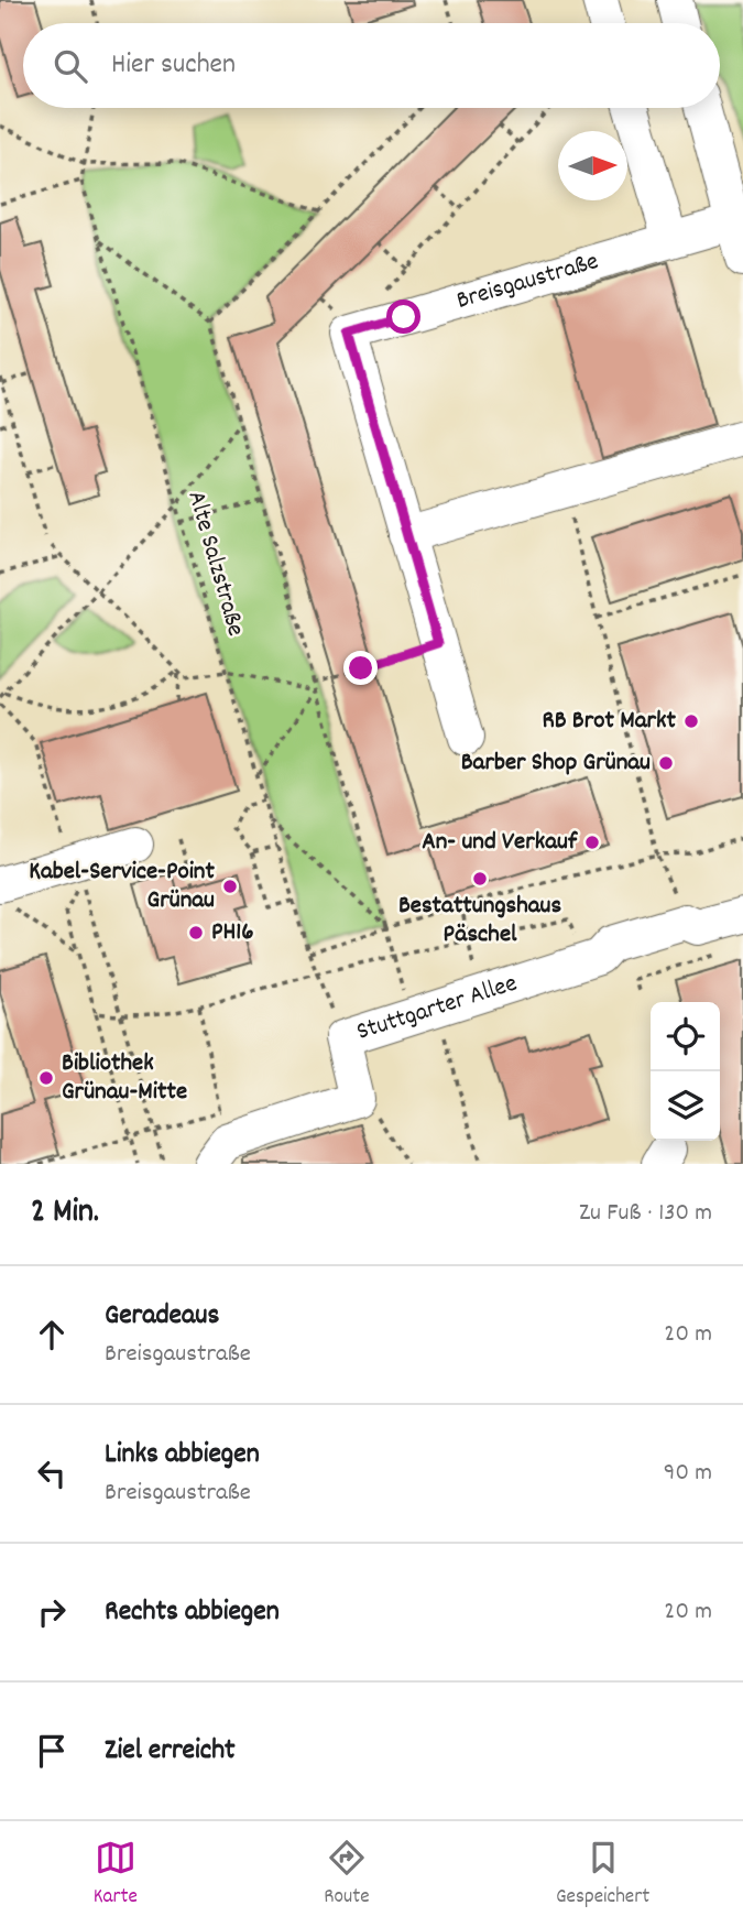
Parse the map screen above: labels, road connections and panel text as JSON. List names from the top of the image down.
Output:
{
  "streets": {
    "street": ["Breisgaustraße", "Stuttgarter Allee"],
    "path": ["Alte Salzstraße"]
  },
  "crossings": [
    ["Alte Salzstraße", "Stuttgarter Allee"]
  ],
  "places": [
    "RB Brot Markt",
    "Barber Shop Grünau",
    "An- und Verkauf",
    "Bestattungshaus Päschel",
    "Kabel-Service-Point Grünau",
    "PH16",
    "Bibliothek Grünau-Mitte"
  ],
  "north": "right",
  "page": {
    "search": "Hier suchen",
    "heading": ["2 Min.", "Zu Fuß · 130 m"],
    "list": [
      ["Geradeaus", "Breisgaustraße", "20 m"],
      ["Links abbiegen", "Breisgaustraße", "90 m"],
      ["Rechts abbiegen", "20 m"],
      "Ziel erreicht"
    ],
    "nav": ["Karte", "Route", "Gespeichert"]
  }
}
